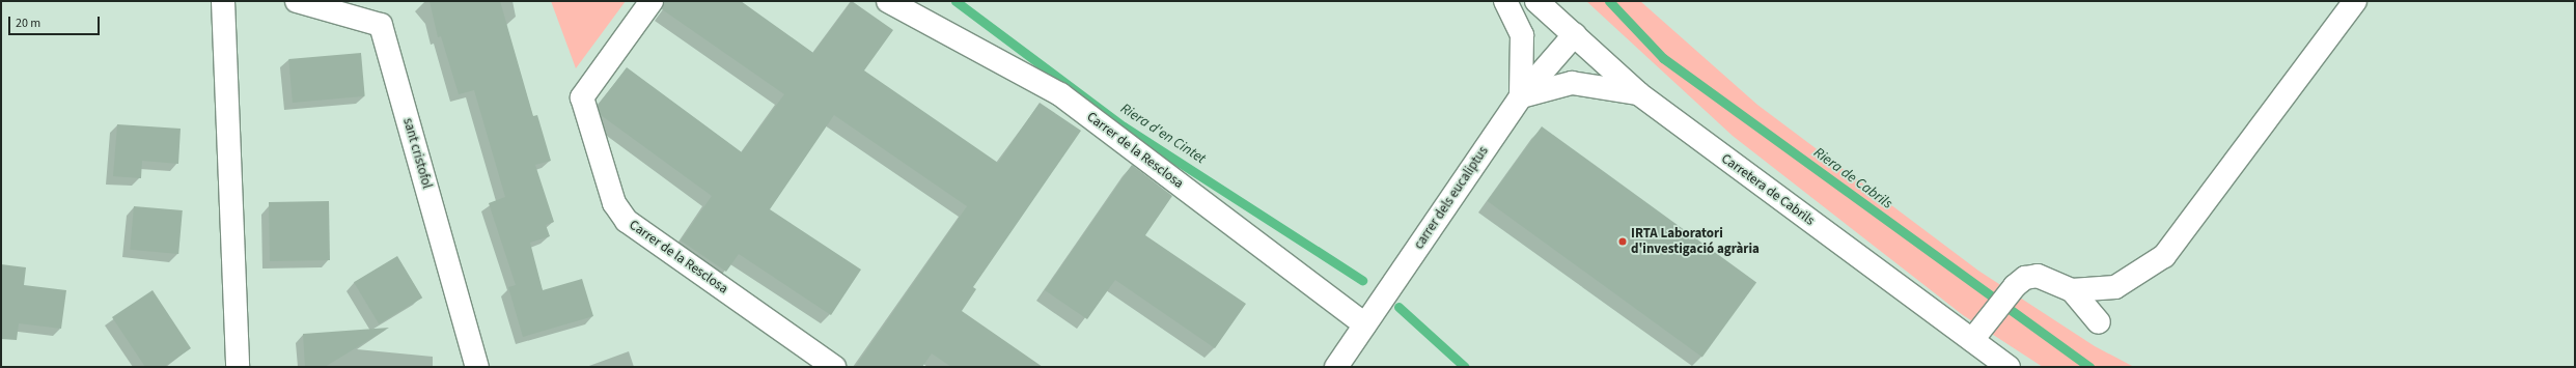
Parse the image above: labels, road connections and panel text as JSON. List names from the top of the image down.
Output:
{
  "streets": {
    "street": [
      "Carrer de la Resclosa",
      "sant cristofol",
      "Carretera de Cabrils",
      "carrer dels eucaliptus"
    ]
  },
  "crossings": [
    ["Carrer de la Resclosa", "carrer dels eucaliptus"],
    ["Carretera de Cabrils", "carrer dels eucaliptus"]
  ],
  "water": ["Riera d'en Cintet", "Riera de Cabrils"],
  "places": ["IRTA Laboratori d'investigació agrària"],
  "scale_bar": "20 m"
}
